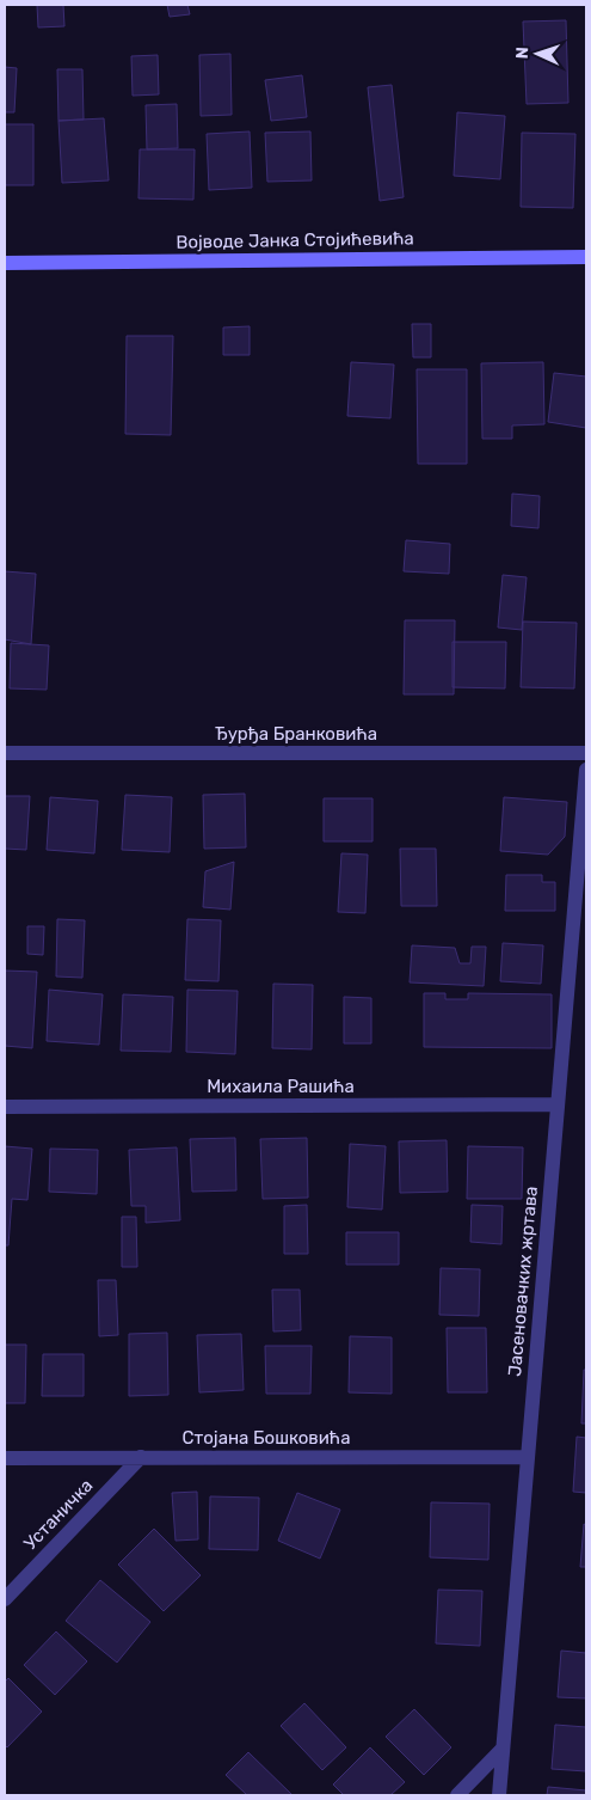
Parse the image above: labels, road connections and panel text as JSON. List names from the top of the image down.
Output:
{
  "streets": {
    "street": [
      "Војводе Јанка Стојићевића",
      "Ђурђа Бранковића",
      "Михаила Рашића",
      "Јасеновачких жртава",
      "Стојана Бошковића",
      "Устаничка"
    ]
  },
  "crossings": [
    ["Михаила Рашића", "Јасеновачких жртава"],
    ["Јасеновачких жртава", "Стојана Бошковића"],
    ["Стојана Бошковића", "Устаничка"]
  ],
  "north": "left"
}
